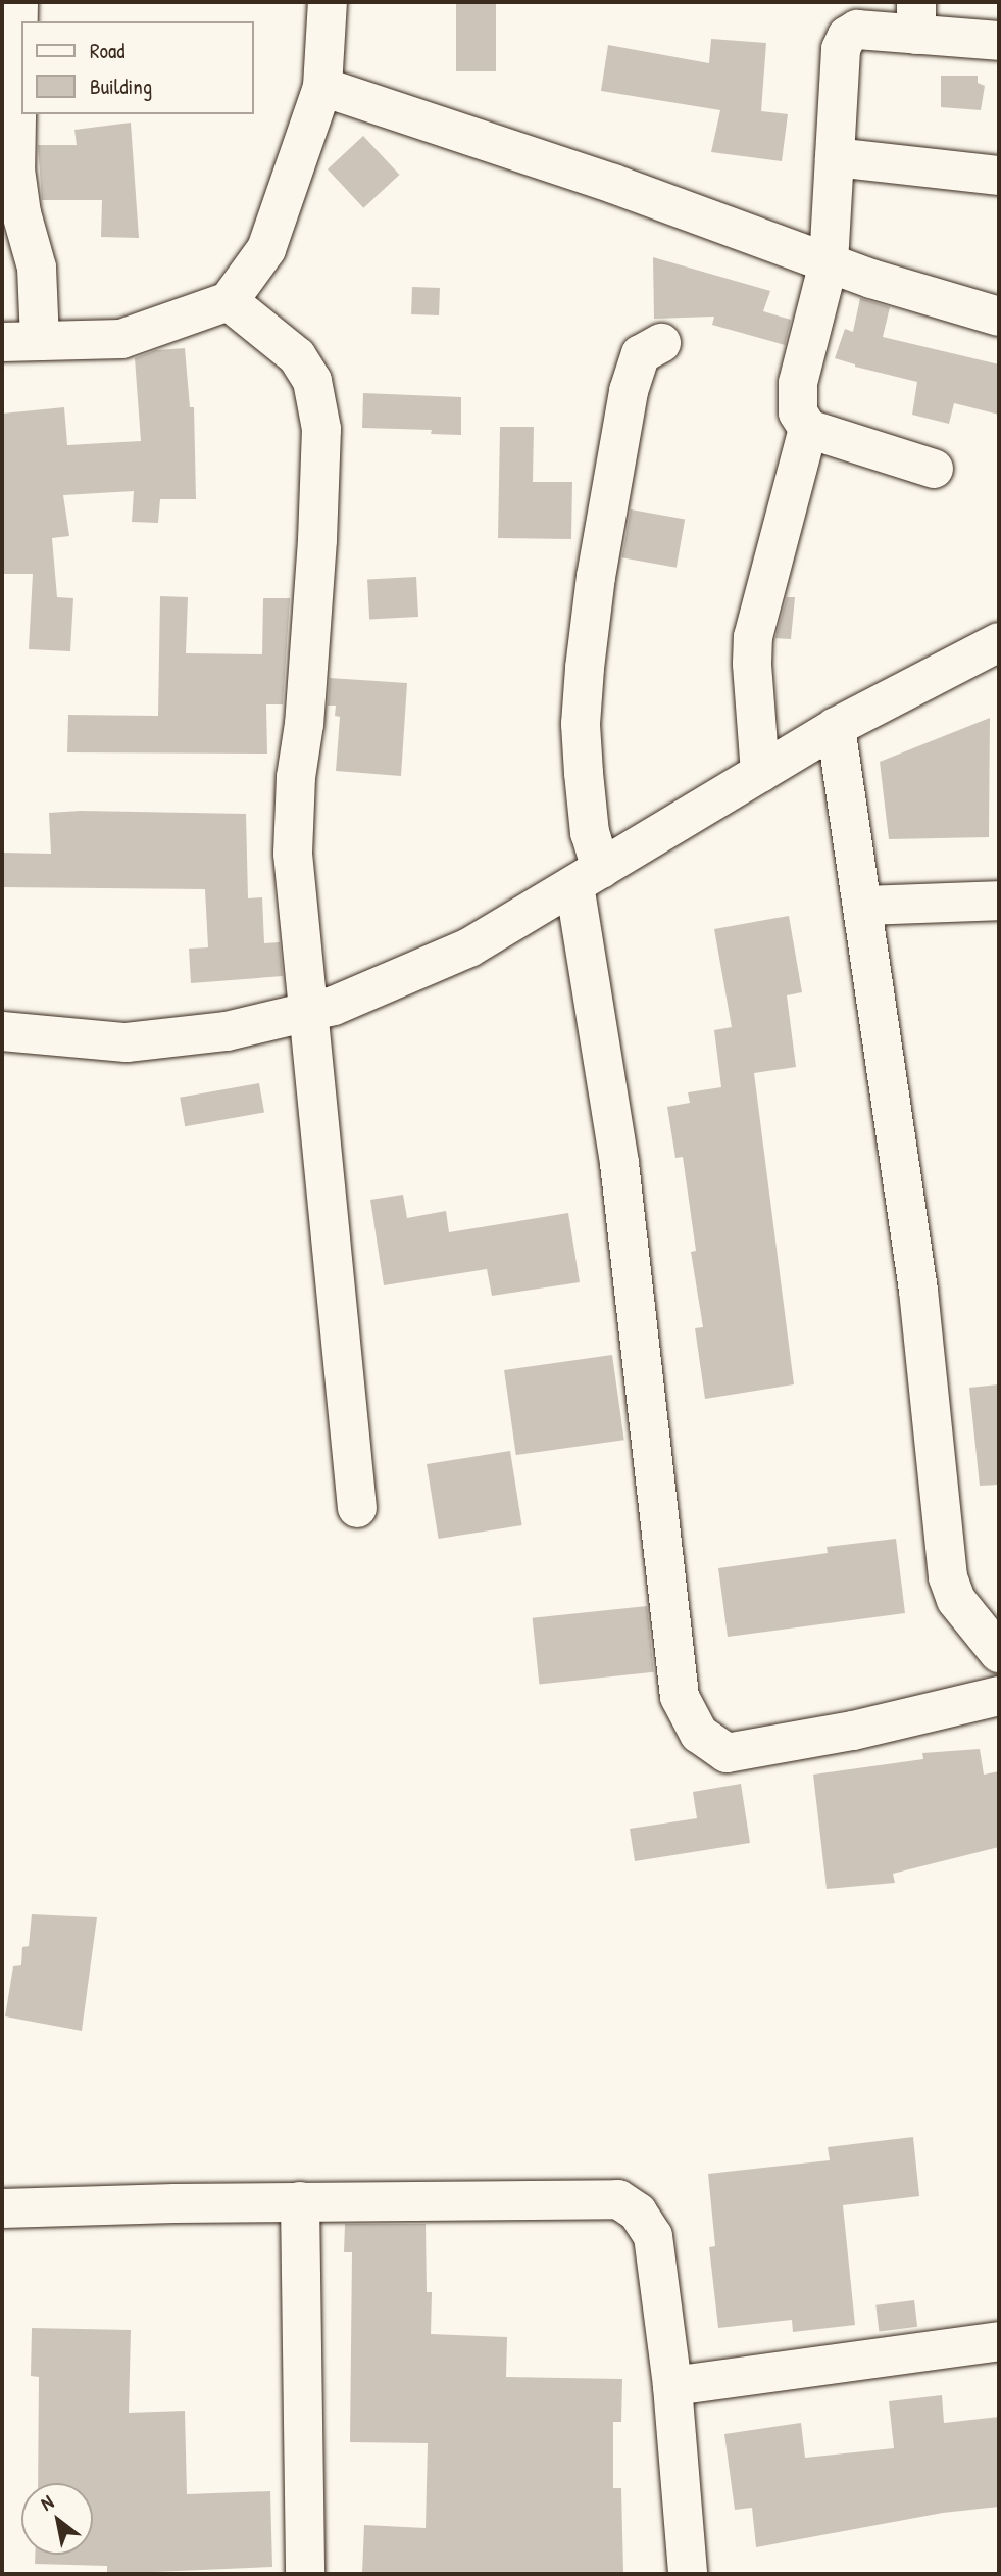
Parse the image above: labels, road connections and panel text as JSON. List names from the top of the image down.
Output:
{
  "legend": ["Road", "Building"],
  "north": "top left"
}
